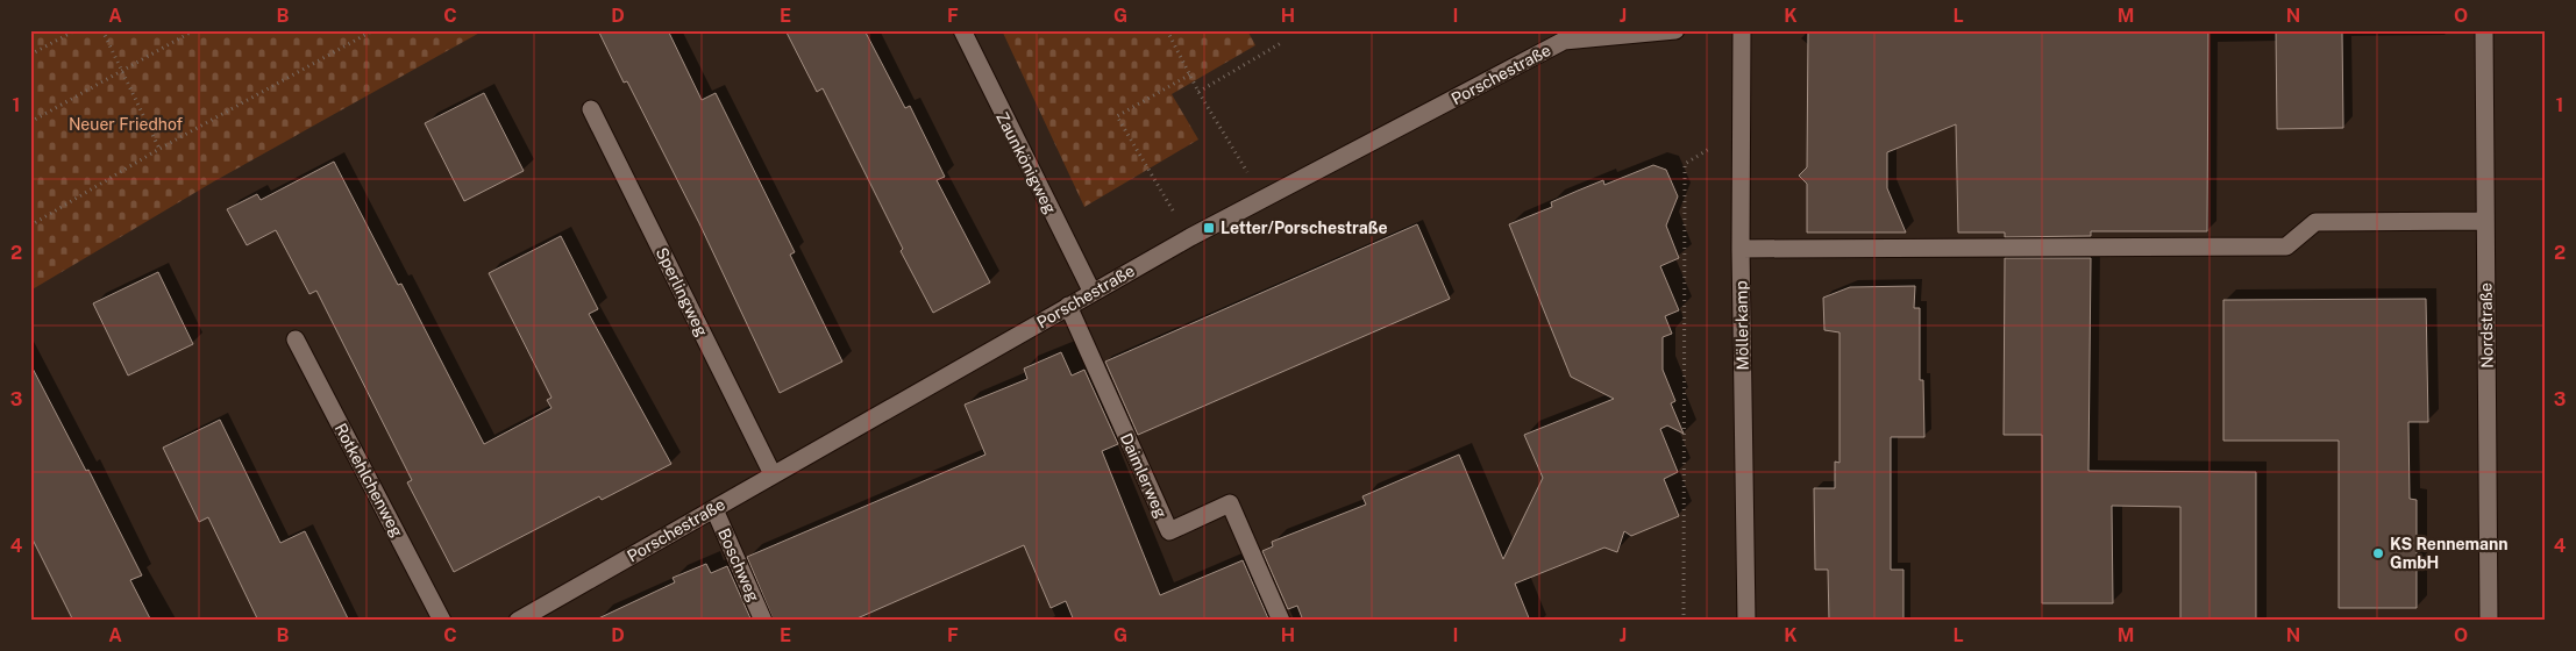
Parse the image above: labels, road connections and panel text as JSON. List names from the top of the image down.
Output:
{
  "streets": {
    "street": [
      "Porschestraße",
      "Zaunkönigweg",
      "Sperlingweg",
      "Möllerkamp",
      "Nordstraße",
      "Daimlerweg",
      "Rotkehlchenweg",
      "Boschweg"
    ]
  },
  "crossings": [
    ["Porschestraße", "Zaunkönigweg"],
    ["Porschestraße", "Sperlingweg"],
    ["Porschestraße", "Daimlerweg"],
    ["Porschestraße", "Boschweg"]
  ],
  "parks": ["Neuer Friedhof"],
  "places": {
    "transit": ["Letter/Porschestraße"],
    "other": ["KS Rennemann GmbH"]
  },
  "grid": {
    "columns": [
      "A",
      "B",
      "C",
      "D",
      "E",
      "F",
      "G",
      "H",
      "I",
      "J",
      "K",
      "L",
      "M",
      "N",
      "O"
    ],
    "rows": [
      "1",
      "2",
      "3",
      "4"
    ]
  }
}
